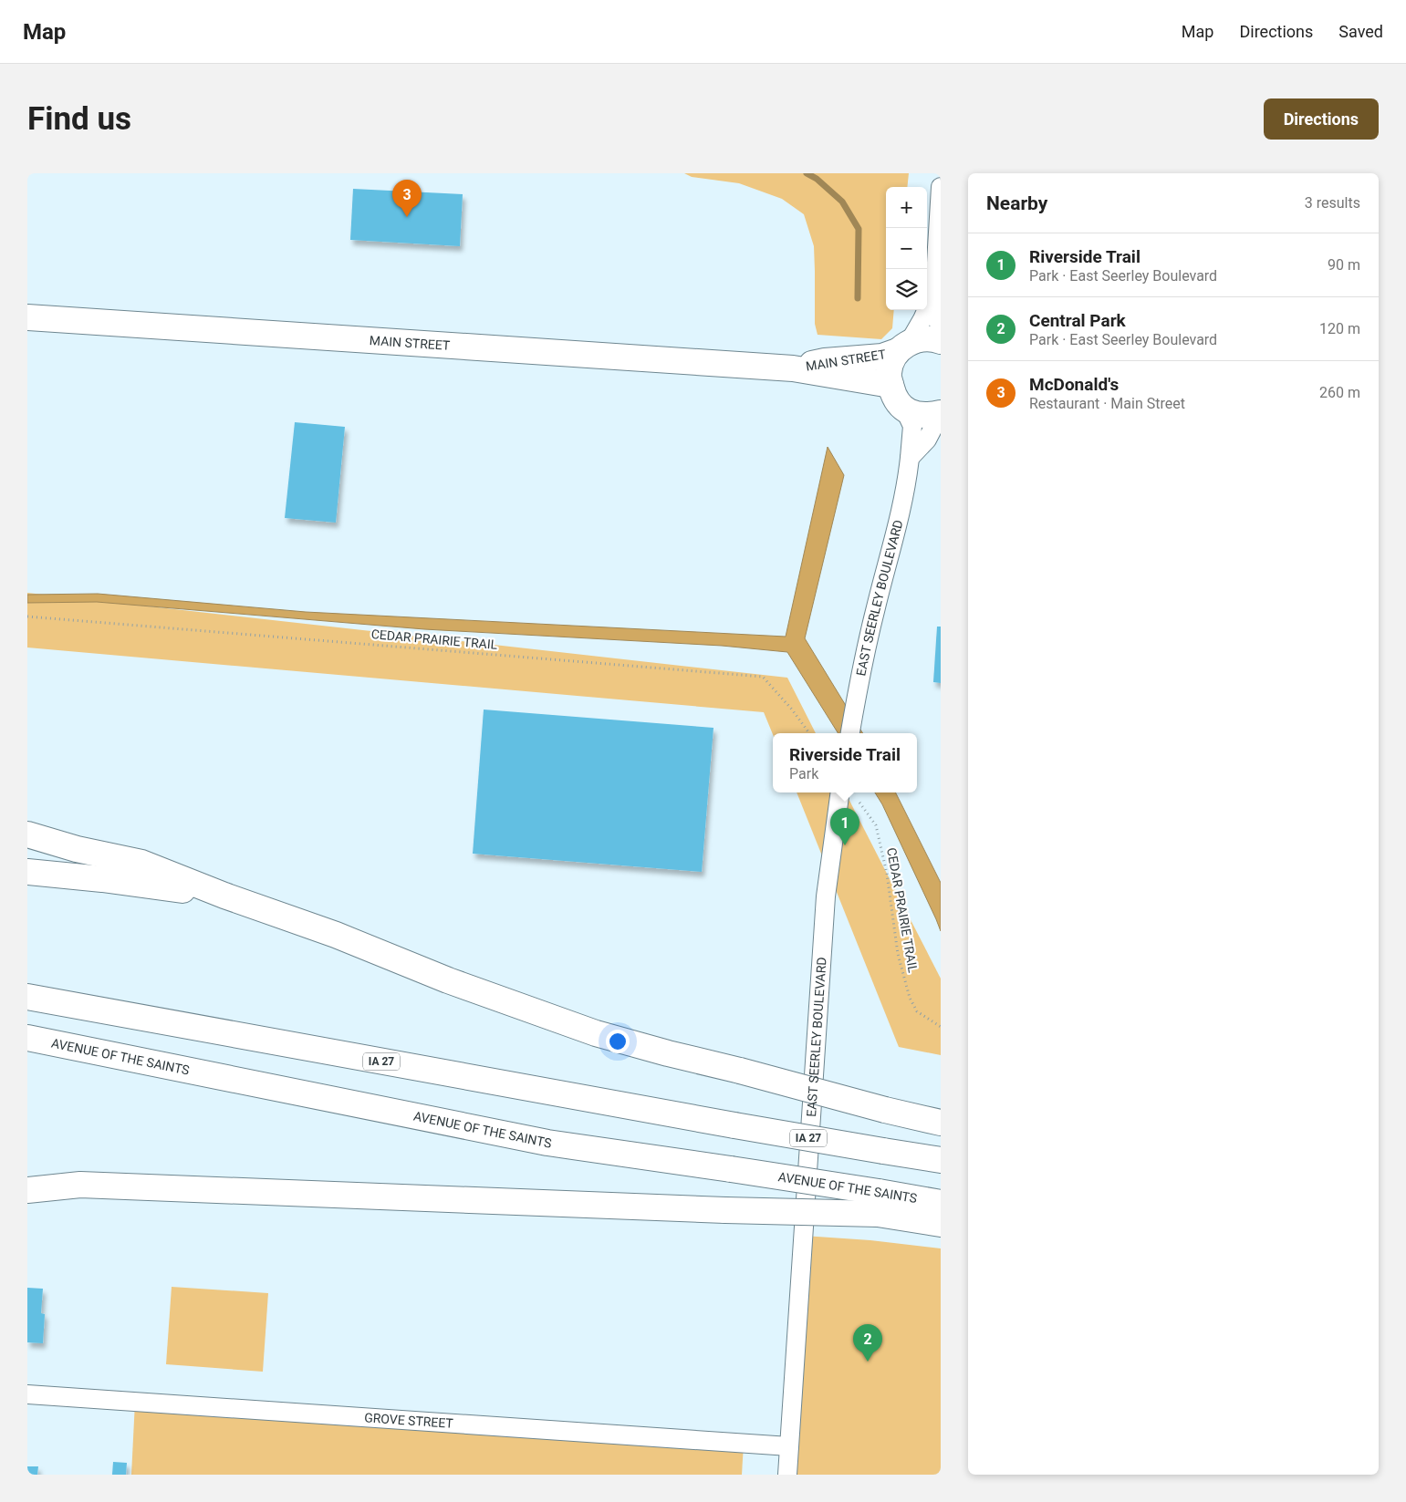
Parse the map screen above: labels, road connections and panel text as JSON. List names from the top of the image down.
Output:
{
  "streets": {
    "main road": ["MAIN STREET", "AVENUE OF THE SAINTS", "IA 27"],
    "street": ["EAST SEERLEY BOULEVARD", "GROVE STREET"],
    "path": ["CEDAR PRAIRIE TRAIL"]
  },
  "crossings": [
    ["EAST SEERLEY BOULEVARD", "GROVE STREET"]
  ],
  "page": {
    "header": "Map",
    "nav": ["Map", "Directions", "Saved"],
    "buttons": "Directions",
    "title": "Find us",
    "heading": ["Nearby", "3 results"],
    "pins": ["3", "1", "2"],
    "map_buttons": ["+", "−"],
    "list": [
      {
        "mark": "1",
        "name": "Riverside Trail",
        "note": "Park · East Seerley Boulevard",
        "value": "90 m"
      },
      {
        "mark": "2",
        "name": "Central Park",
        "note": "Park · East Seerley Boulevard",
        "value": "120 m"
      },
      {
        "mark": "3",
        "name": "McDonald's",
        "note": "Restaurant · Main Street",
        "value": "260 m"
      }
    ],
    "popup": ["Riverside Trail", "Park"]
  }
}
